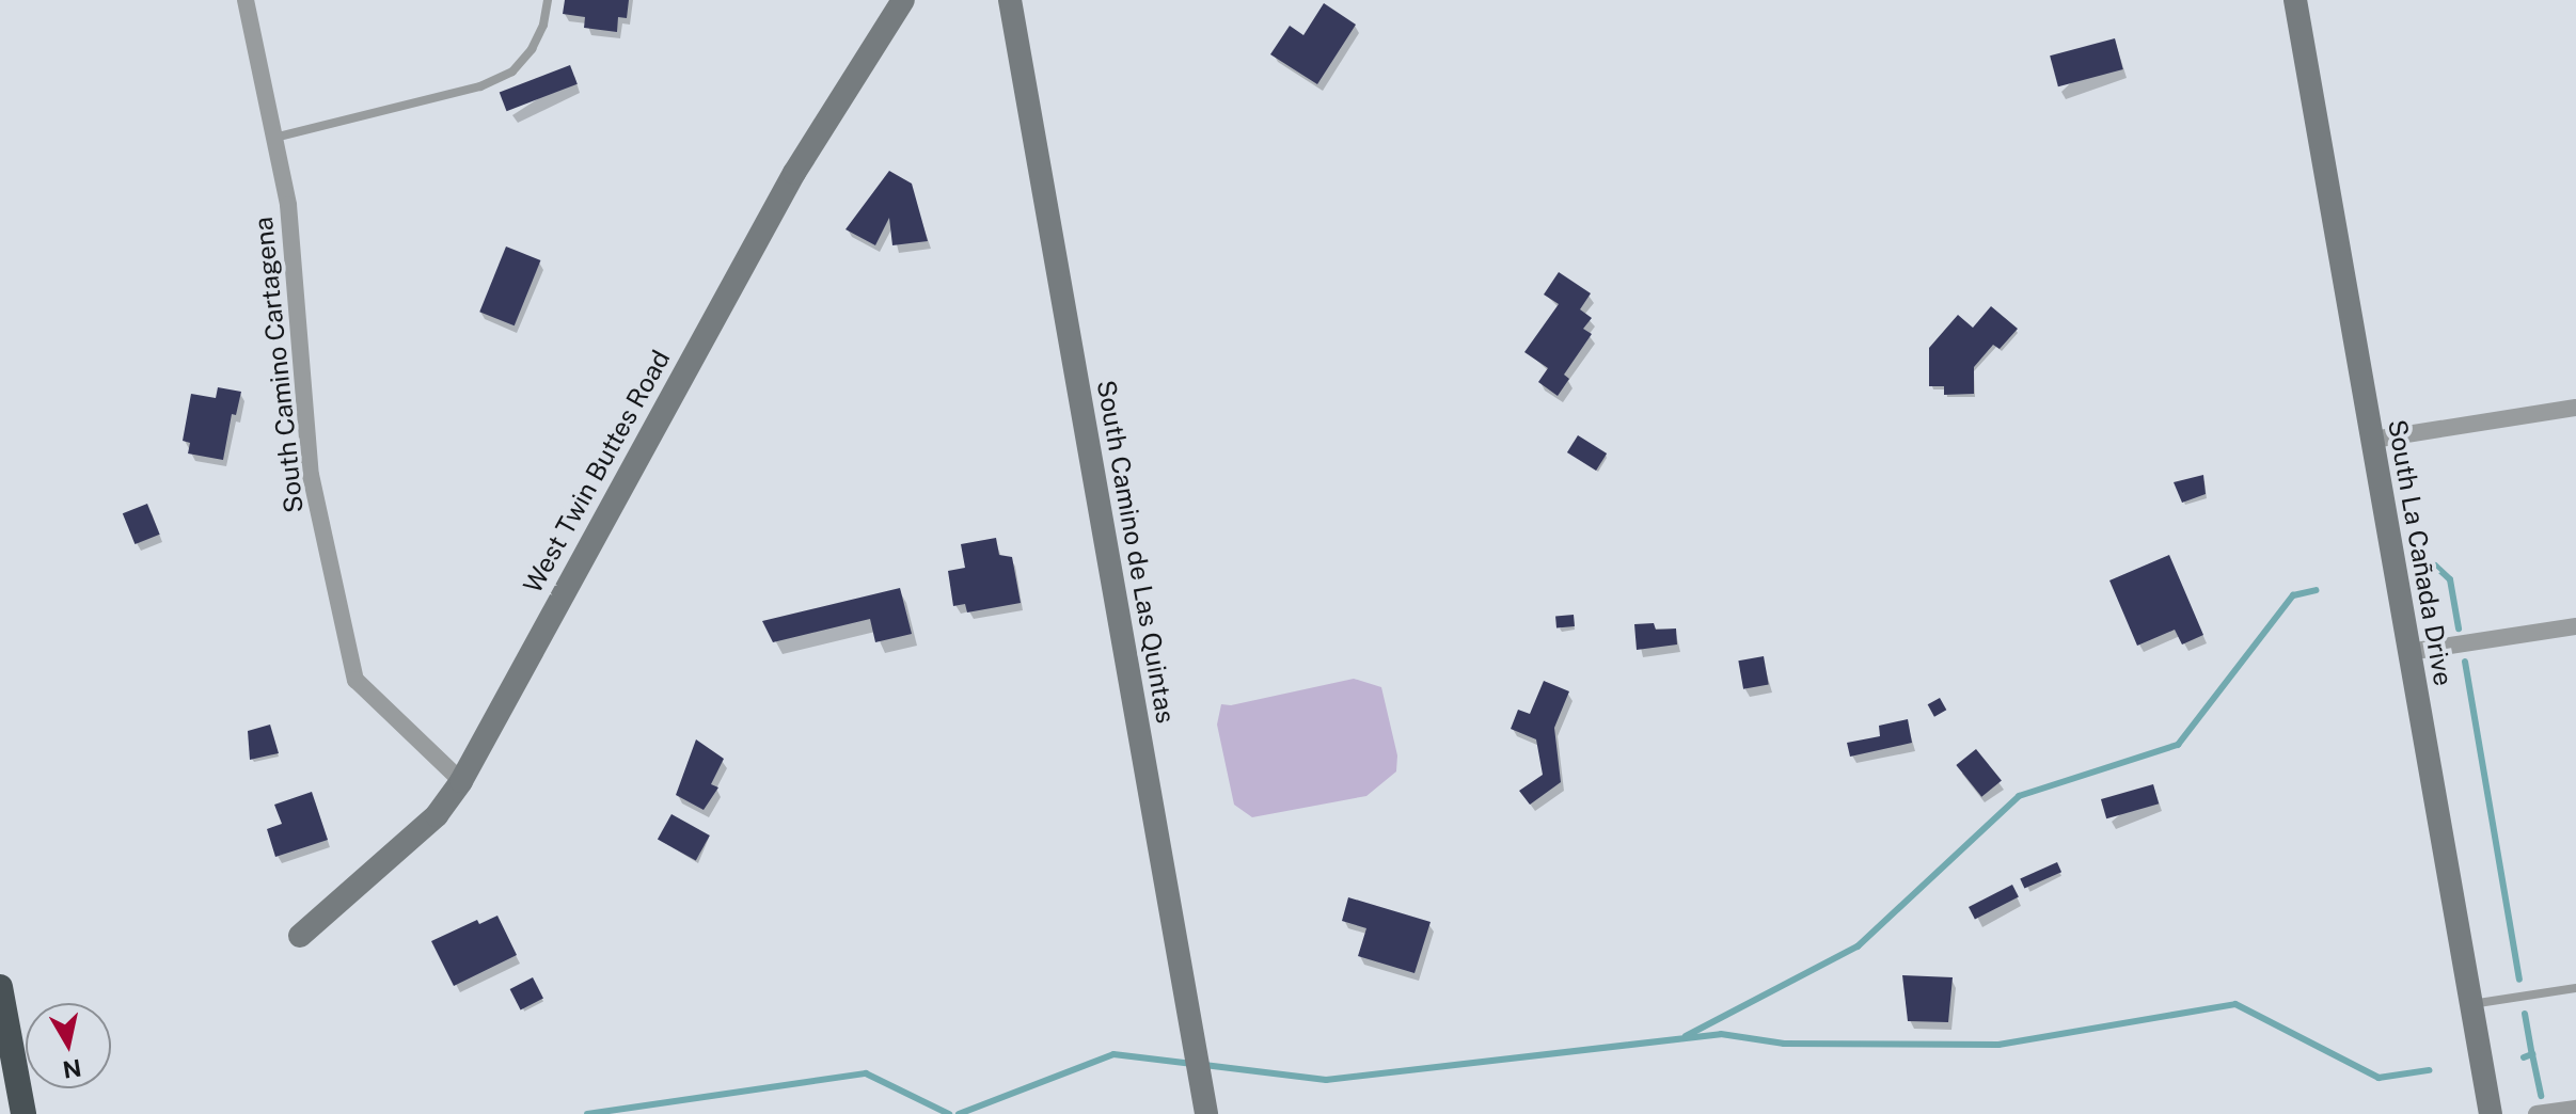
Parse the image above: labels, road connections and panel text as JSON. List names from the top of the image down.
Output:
{
  "streets": {
    "street": [
      "South Camino Cartagena",
      "West Twin Buttes Road",
      "South Camino de Las Quintas",
      "South La Cañada Drive"
    ]
  },
  "crossings": [
    ["South Camino Cartagena", "West Twin Buttes Road"]
  ],
  "north": "bottom"
}
